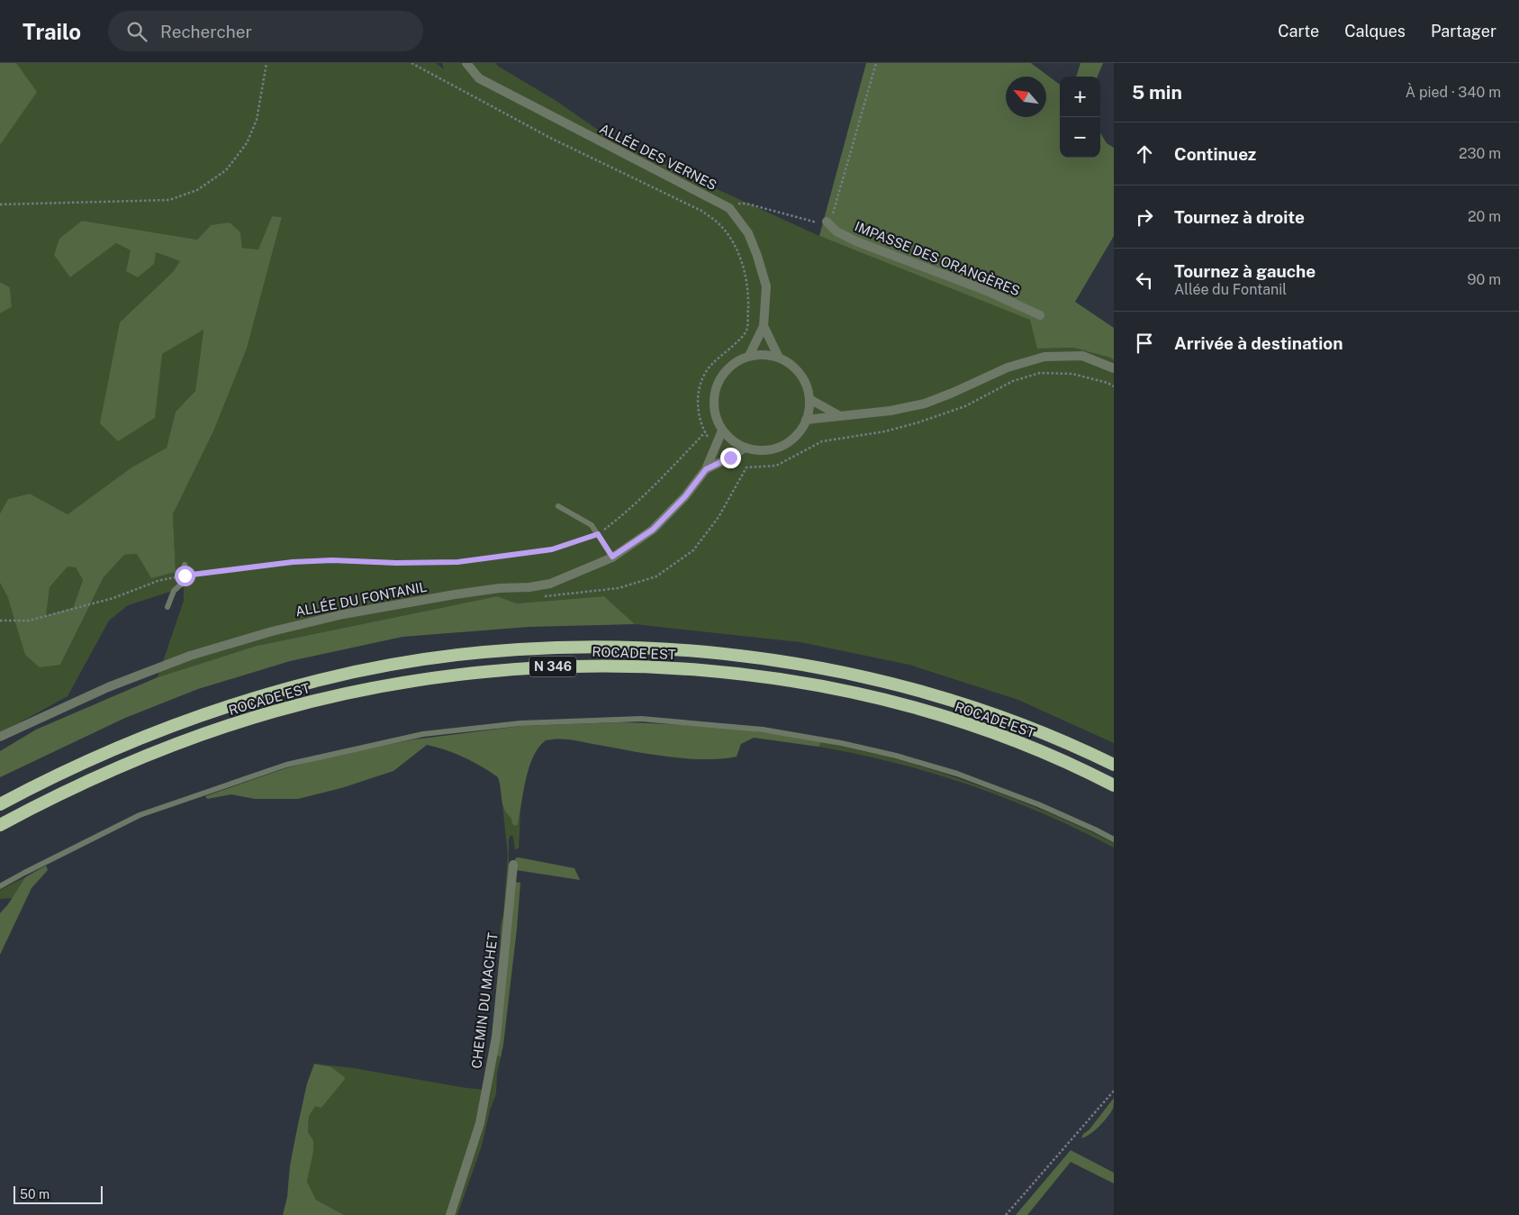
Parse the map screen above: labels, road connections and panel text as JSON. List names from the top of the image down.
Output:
{
  "streets": {
    "highway": ["ROCADE EST", "N 346"],
    "street": [
      "ALLÉE DES VERNES",
      "IMPASSE DES ORANGÈRES",
      "ALLÉE DU FONTANIL",
      "CHEMIN DU MACHET"
    ]
  },
  "crossings": [
    ["ALLÉE DES VERNES", "ALLÉE DU FONTANIL"]
  ],
  "scale_bar": "50 m",
  "north": "top left",
  "page": {
    "header": "Trailo",
    "search": "Rechercher",
    "nav": ["Carte", "Calques", "Partager"],
    "heading": ["5 min", "À pied · 340 m"],
    "map_buttons": ["+", "−"],
    "list": [
      ["Continuez", "230 m"],
      ["Tournez à droite", "20 m"],
      ["Tournez à gauche", "Allée du Fontanil", "90 m"],
      "Arrivée à destination"
    ],
    "scale": "50 m"
  }
}
